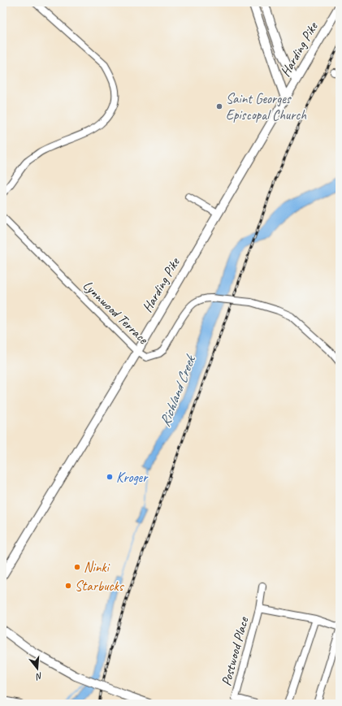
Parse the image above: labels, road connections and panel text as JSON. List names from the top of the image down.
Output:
{
  "streets": {
    "main road": ["Harding Pike"],
    "street": ["Lynnwood Terrace", "Postwood Place"]
  },
  "crossings": [
    ["Harding Pike", "Lynnwood Terrace"]
  ],
  "water": ["Richland Creek"],
  "places": [
    "Saint Georges Episcopal Church",
    "Kroger",
    "Ninki",
    "Starbucks"
  ],
  "north": "bottom"
}
